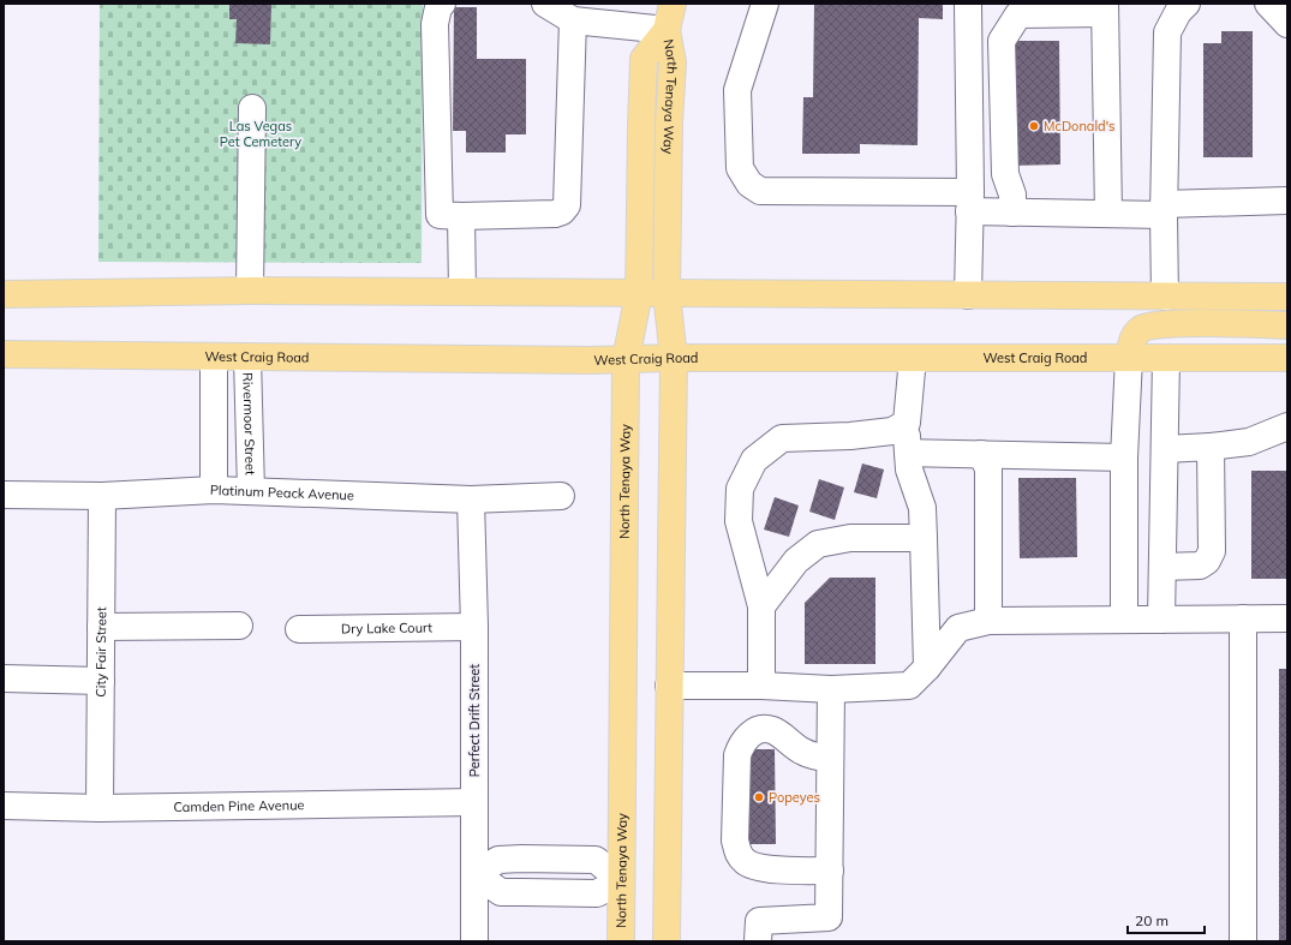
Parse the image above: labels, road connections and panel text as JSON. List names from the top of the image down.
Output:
{
  "streets": {
    "main road": ["North Tenaya Way", "West Craig Road"],
    "street": [
      "Rivermoor Street",
      "Platinum Peack Avenue",
      "Dry Lake Court",
      "City Fair Street",
      "Perfect Drift Street",
      "Camden Pine Avenue"
    ]
  },
  "crossings": [
    ["North Tenaya Way", "West Craig Road"],
    ["West Craig Road", "Rivermoor Street"],
    ["Rivermoor Street", "Platinum Peack Avenue"],
    ["Platinum Peack Avenue", "City Fair Street"],
    ["Platinum Peack Avenue", "Perfect Drift Street"],
    ["Dry Lake Court", "Perfect Drift Street"],
    ["City Fair Street", "Camden Pine Avenue"],
    ["Perfect Drift Street", "Camden Pine Avenue"]
  ],
  "parks": ["Las Vegas Pet Cemetery"],
  "places": ["McDonald's", "Popeyes"],
  "scale_bar": "20 m"
}
